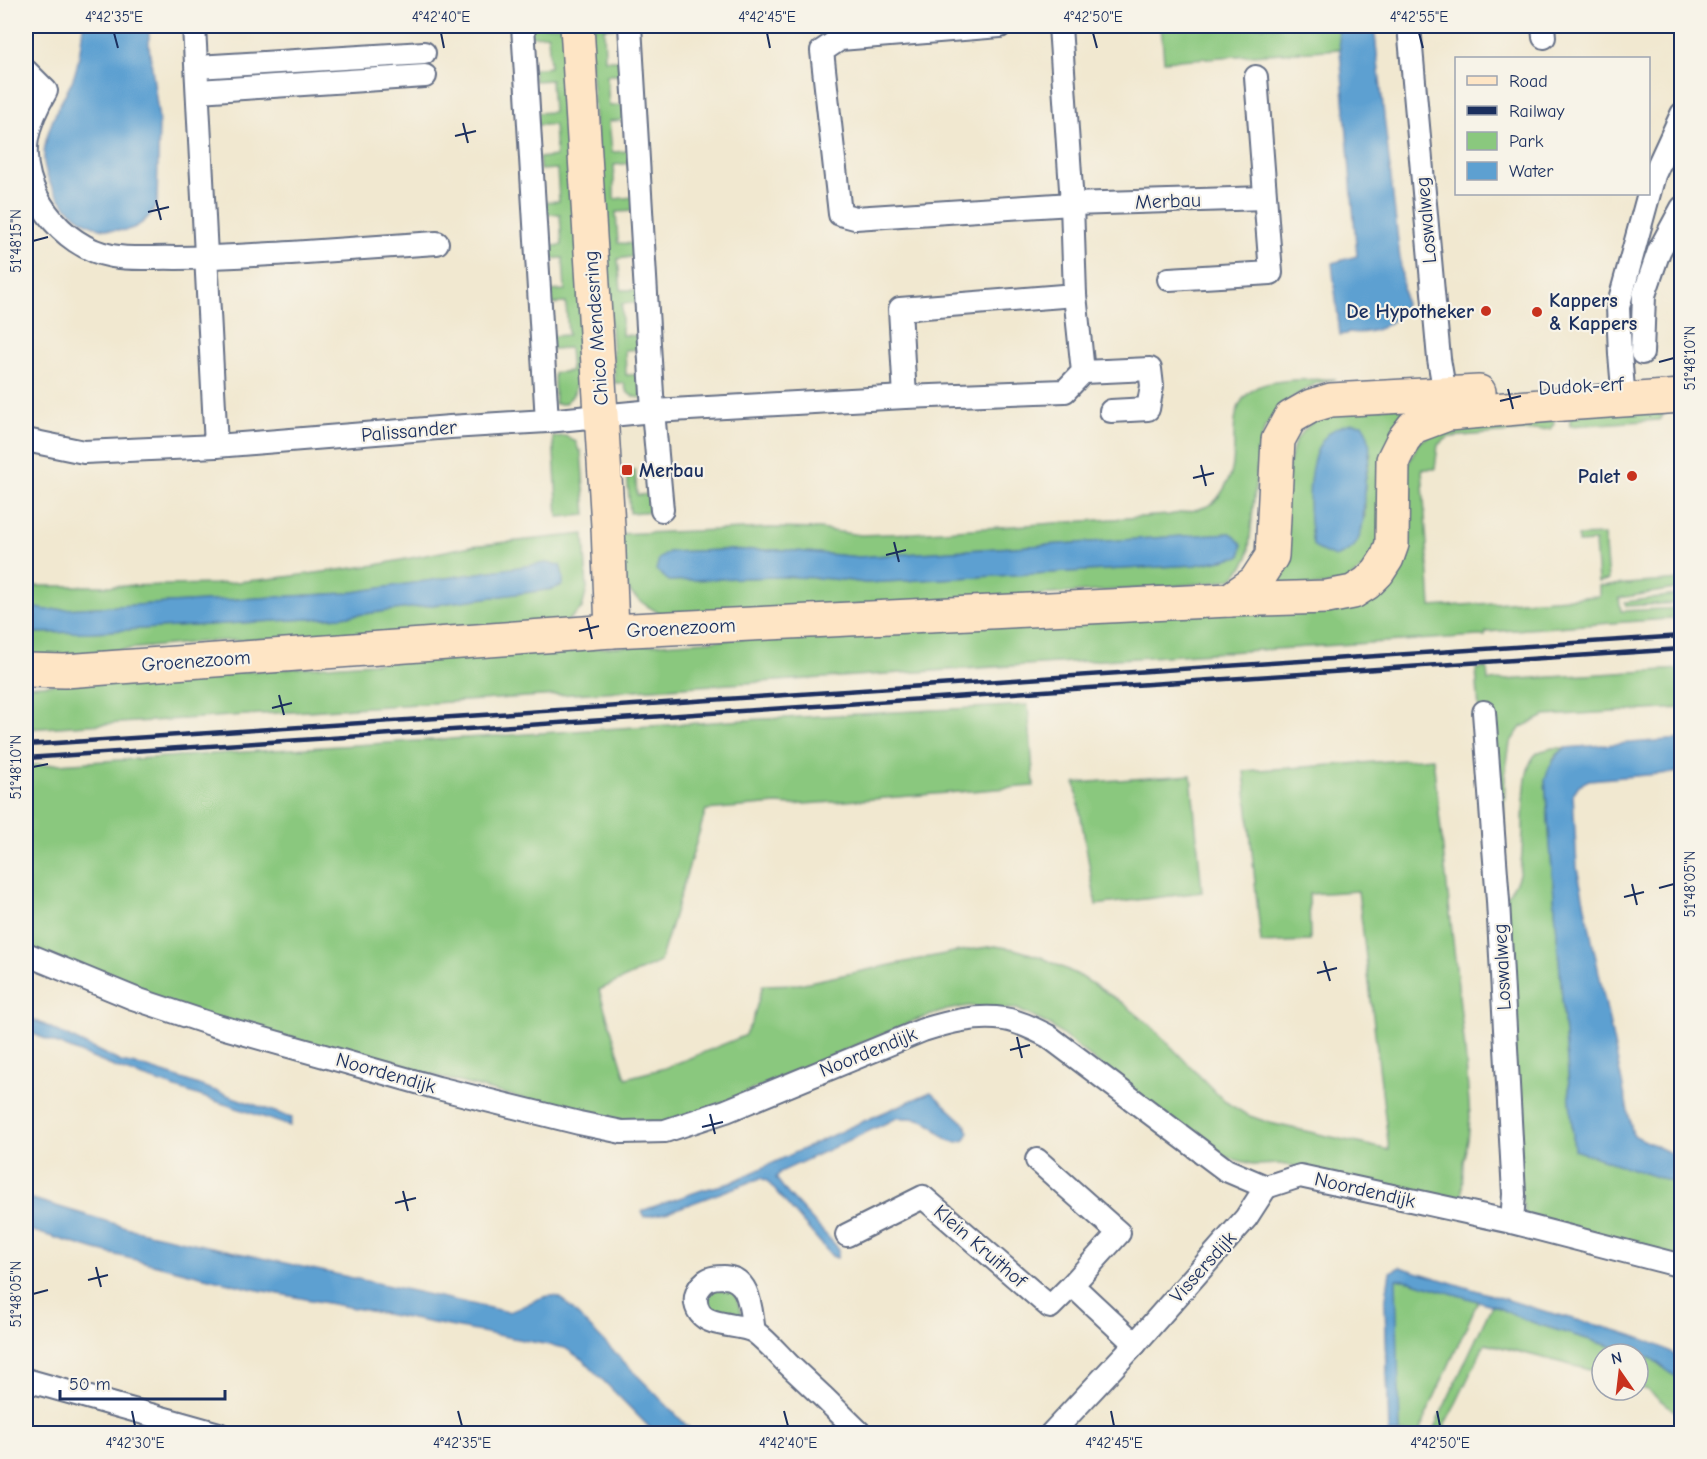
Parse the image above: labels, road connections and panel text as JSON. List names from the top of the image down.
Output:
{
  "streets": {
    "street": [
      "Merbau",
      "Loswalweg",
      "Chico Mendesring",
      "Dudok-erf",
      "Palissander",
      "Groenezoom",
      "Noordendijk",
      "Klein Kruithof",
      "Vissersdijk"
    ]
  },
  "crossings": [
    ["Loswalweg", "Dudok-erf"],
    ["Loswalweg", "Groenezoom"],
    ["Loswalweg", "Noordendijk"],
    ["Chico Mendesring", "Palissander"],
    ["Chico Mendesring", "Groenezoom"],
    ["Dudok-erf", "Groenezoom"],
    ["Noordendijk", "Vissersdijk"]
  ],
  "places": {
    "other": ["De Hypotheker", "Kappers & Kappers", "Palet"],
    "transit": ["Merbau"]
  },
  "legend": [
    "Road",
    "Railway",
    "Park",
    "Water"
  ],
  "scale_bar": "50 m",
  "north": "top",
  "coordinates": [
    "4°42'35\"E",
    "4°42'40\"E",
    "4°42'45\"E",
    "4°42'50\"E",
    "4°42'55\"E",
    "51°48'15\"N",
    "51°48'10\"N",
    "51°48'05\"N",
    "4°42'30\"E"
  ]
}
